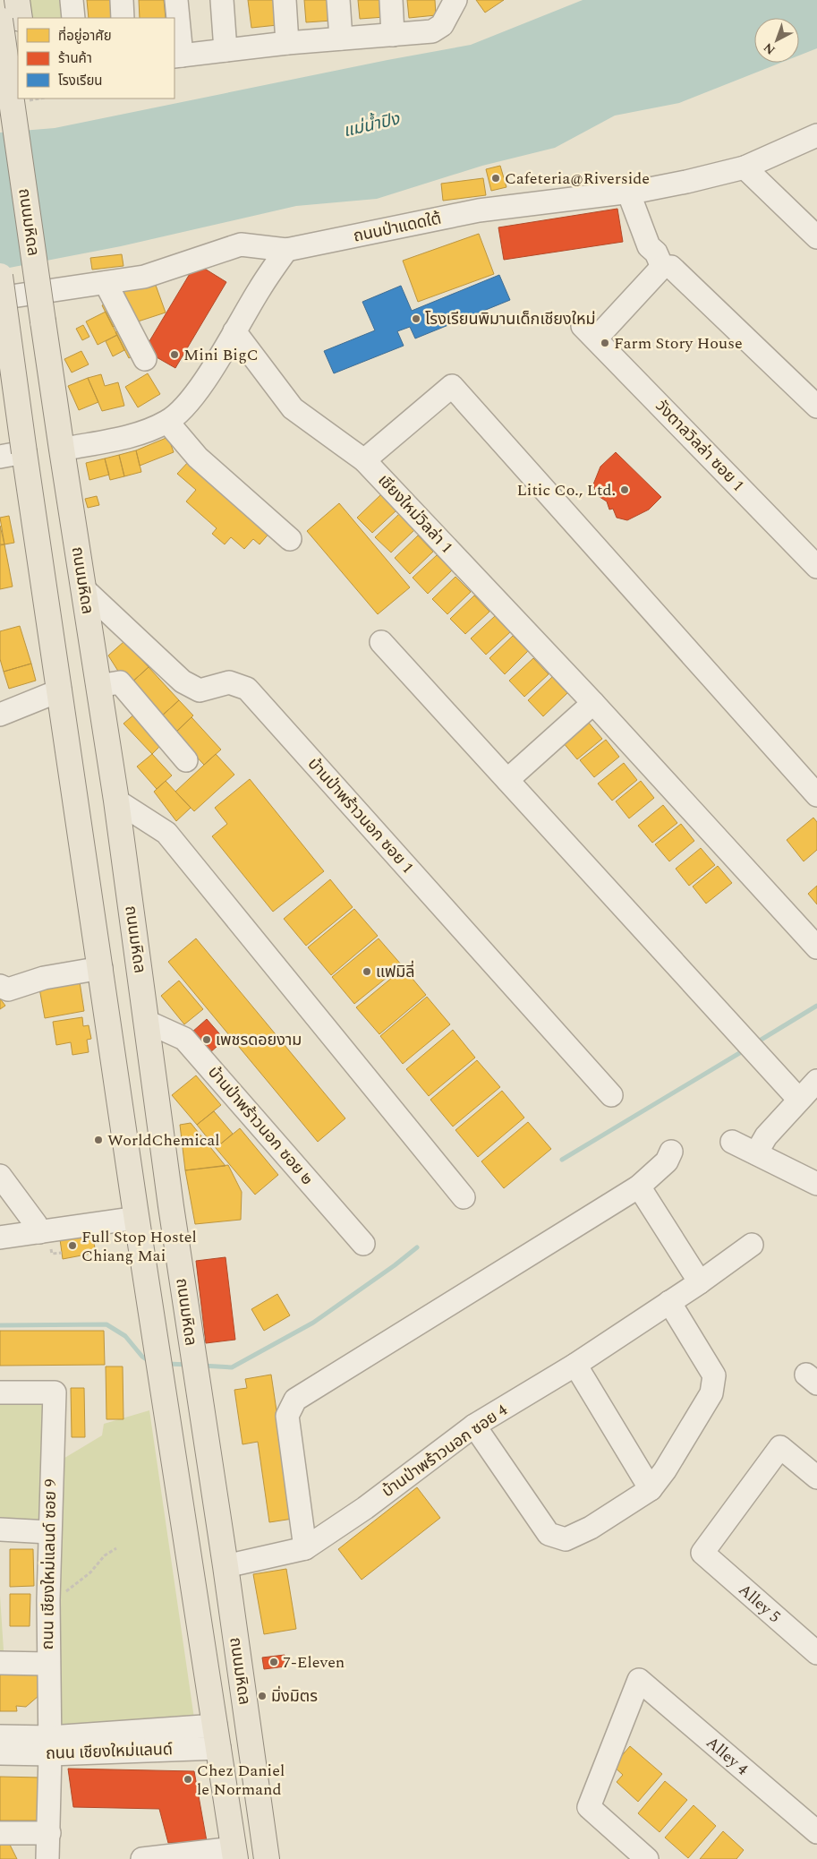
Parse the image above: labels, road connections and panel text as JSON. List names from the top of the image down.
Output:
{
  "streets": {
    "main road": ["ถนนมหิดล"],
    "street": [
      "ถนนป่าแดดใต้",
      "วังตาลวิลล่า ซอย 1",
      "เชียงใหม่วิลล่า 1",
      "บ้านป่าพร้าวนอก ซอย 1",
      "บ้านป่าพร้าวนอก ซอย ๒",
      "บ้านป่าพร้าวนอก ซอย 4",
      "ถนน เชียงใหม่แลนด์ ซอย 9",
      "Alley 5",
      "ถนน เชียงใหม่แลนด์",
      "Alley 4"
    ]
  },
  "crossings": [
    ["ถนนมหิดล", "บ้านป่าพร้าวนอก ซอย 1"],
    ["ถนนมหิดล", "บ้านป่าพร้าวนอก ซอย ๒"],
    ["ถนนมหิดล", "บ้านป่าพร้าวนอก ซอย 4"],
    ["ถนนมหิดล", "ถนน เชียงใหม่แลนด์"],
    ["ถนน เชียงใหม่แลนด์ ซอย 9", "ถนน เชียงใหม่แลนด์"]
  ],
  "water": ["แม่น้ำปิง"],
  "places": [
    "Cafeteria@Riverside",
    "โรงเรียนพิมานเด็กเชียงใหม่",
    "Farm Story House",
    "Mini BigC",
    "Litic Co., Ltd.",
    "แฟมิลี่",
    "เพชรดอยงาม",
    "WorldChemical",
    "Full Stop Hostel Chiang Mai",
    "7-Eleven",
    "มิ่งมิตร",
    "Chez Daniel le Normand"
  ],
  "legend": ["ที่อยู่อาศัย", "ร้านค้า", "โรงเรียน"],
  "north": "bottom left"
}
